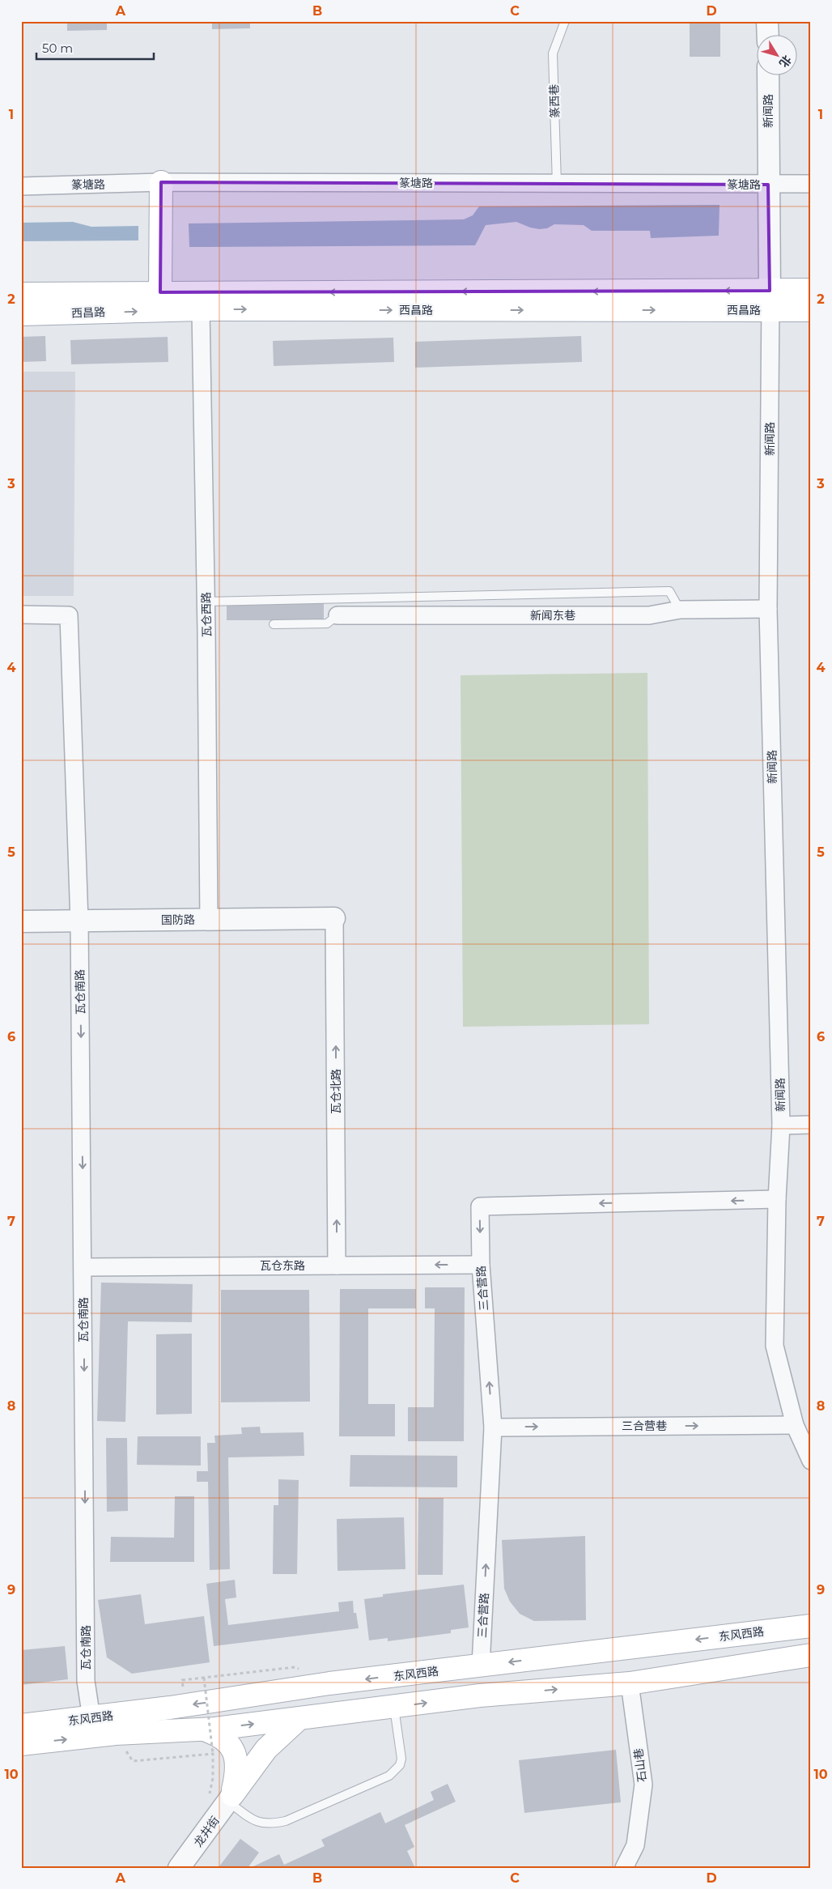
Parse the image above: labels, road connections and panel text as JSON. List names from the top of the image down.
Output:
{
  "streets": {
    "main road": ["西昌路", "东风西路"],
    "street": [
      "新闻路",
      "篆塘路",
      "瓦仓西路",
      "新闻东巷",
      "国防路",
      "瓦仓南路",
      "瓦仓北路",
      "瓦仓东路",
      "三合营路",
      "三合营巷",
      "石山巷",
      "龙井街"
    ],
    "lane": ["篆西巷"]
  },
  "crossings": [
    ["篆西巷", "篆塘路"],
    ["新闻路", "篆塘路"],
    ["新闻路", "西昌路"],
    ["新闻路", "新闻东巷"],
    ["新闻路", "三合营路"],
    ["新闻路", "三合营巷"],
    ["西昌路", "瓦仓西路"],
    ["瓦仓西路", "国防路"],
    ["国防路", "瓦仓南路"],
    ["国防路", "瓦仓北路"],
    ["瓦仓南路", "瓦仓东路"],
    ["瓦仓南路", "东风西路"],
    ["瓦仓北路", "瓦仓东路"],
    ["瓦仓东路", "三合营路"],
    ["三合营路", "三合营巷"],
    ["三合营路", "东风西路"],
    ["东风西路", "石山巷"]
  ],
  "one_way": [
    "瓦仓南路",
    "瓦仓北路",
    "瓦仓东路",
    "三合营巷"
  ],
  "scale_bar": "50 m",
  "north": "bottom right",
  "grid": {
    "columns": [
      "A",
      "B",
      "C",
      "D"
    ],
    "rows": [
      "1",
      "2",
      "3",
      "4",
      "5",
      "6",
      "7",
      "8",
      "9",
      "10"
    ]
  }
}
